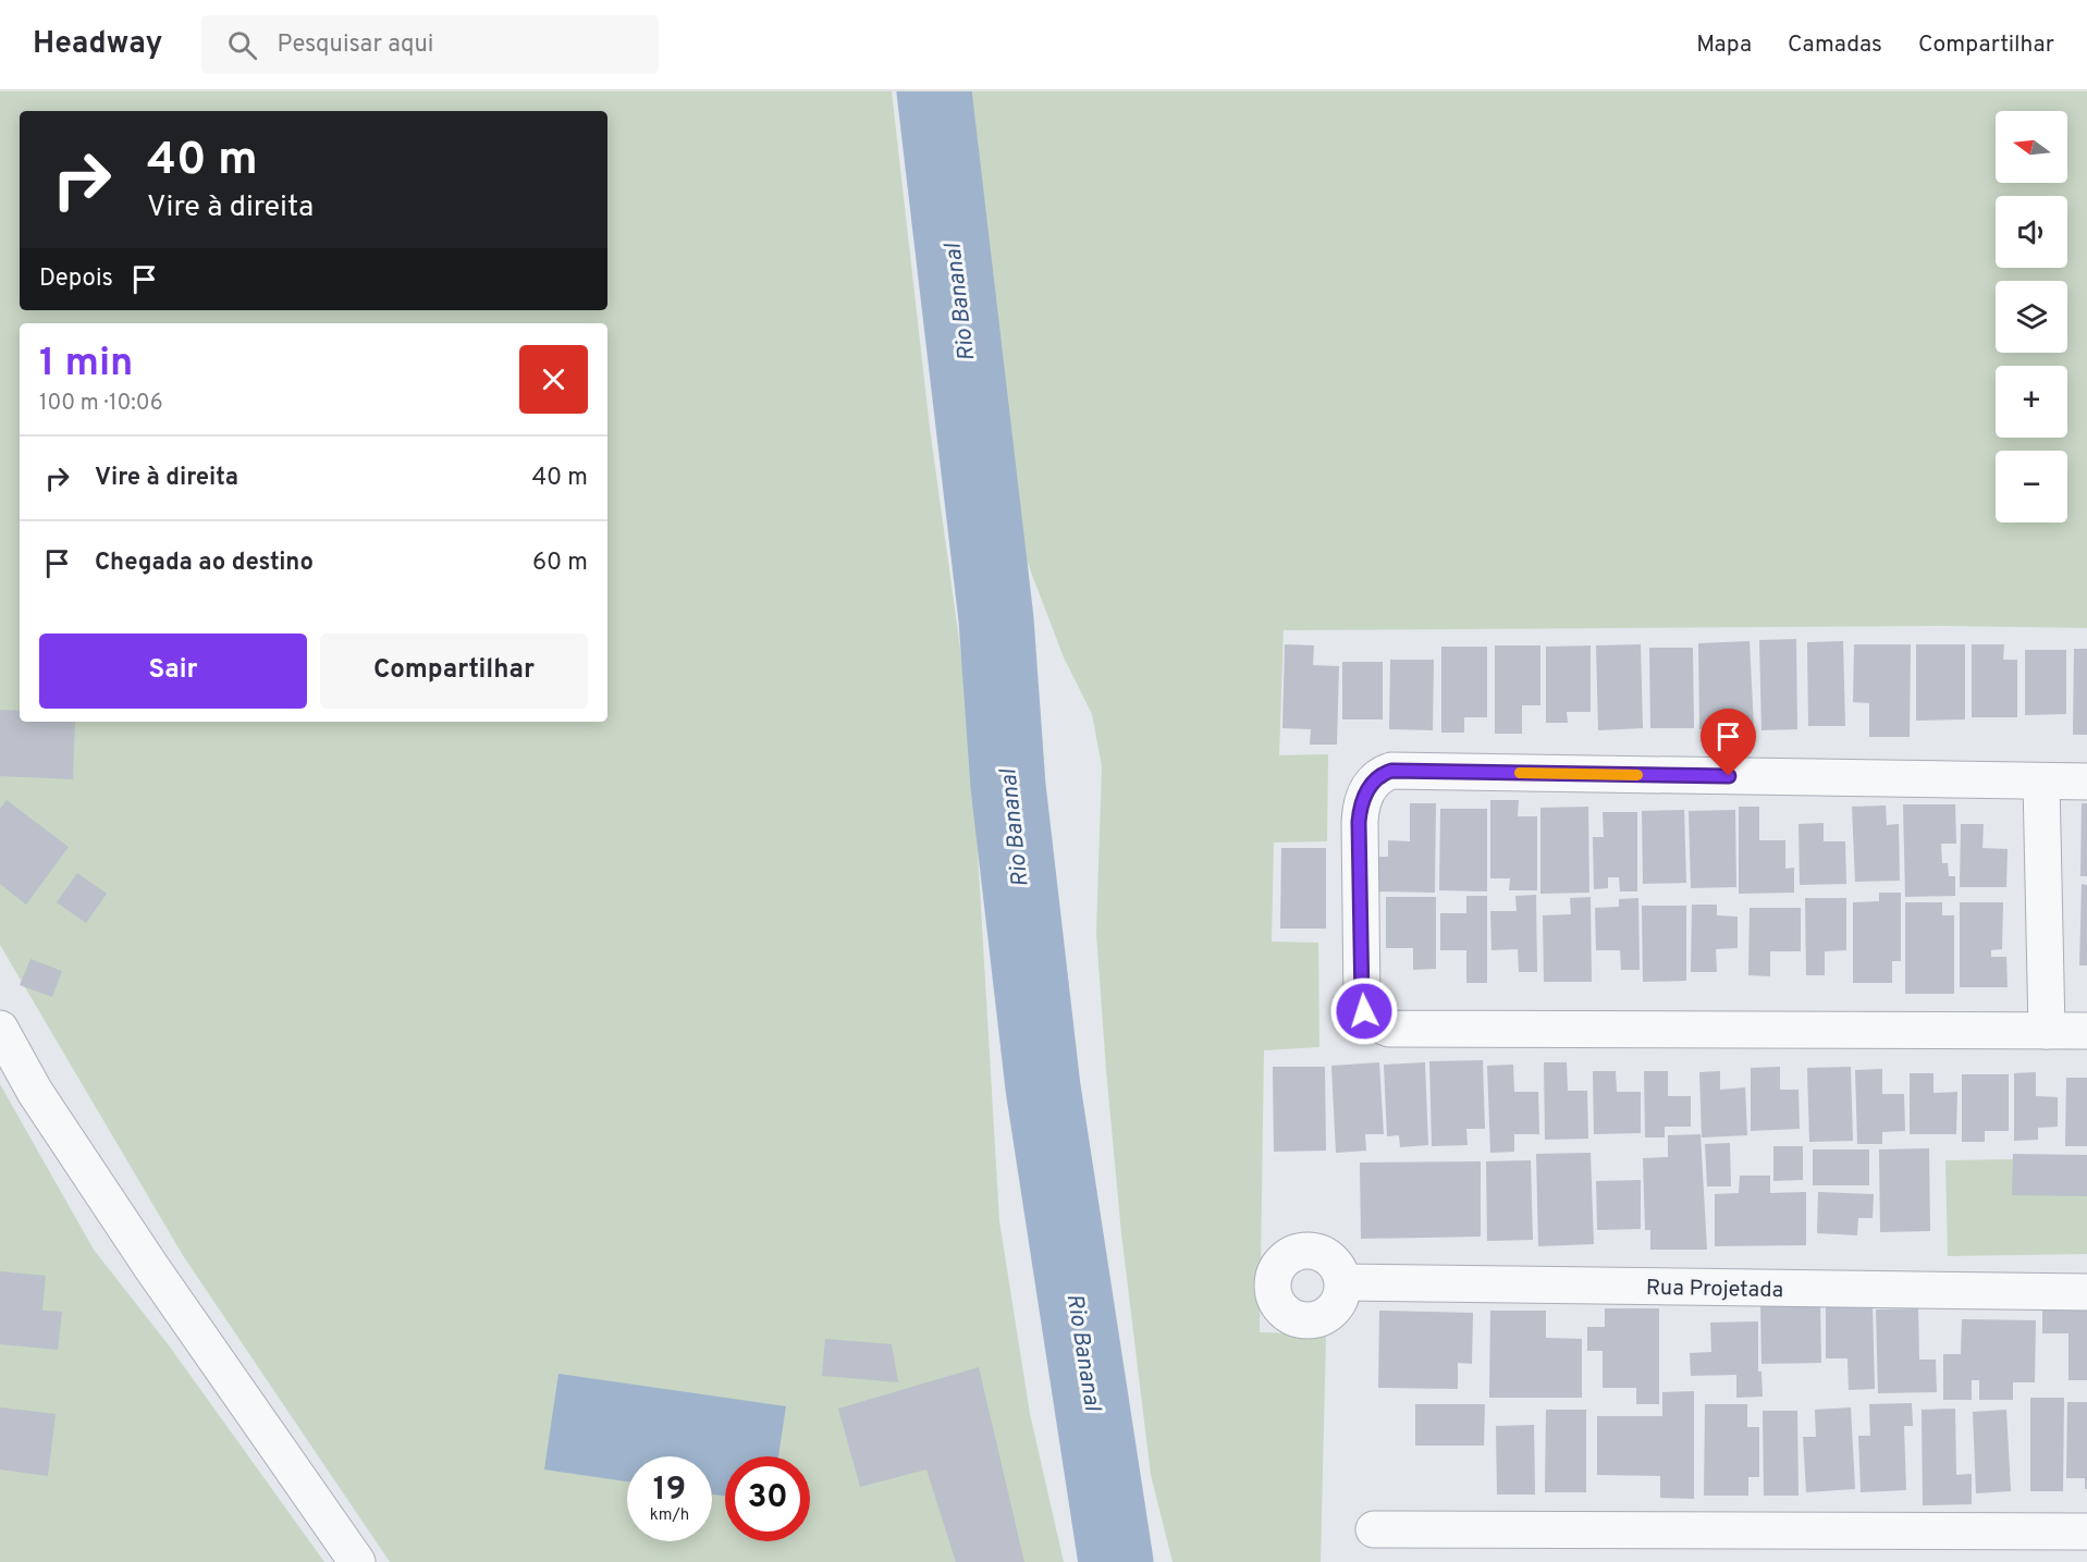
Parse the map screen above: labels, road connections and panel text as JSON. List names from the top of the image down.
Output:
{
  "streets": {
    "street": ["Rua Projetada"]
  },
  "water": ["Rio Bananal"],
  "north": "left",
  "page": {
    "header": "Headway",
    "search": "Pesquisar aqui",
    "nav": ["Mapa", "Camadas", "Compartilhar"],
    "map_buttons": ["+", "−"],
    "turn": ["40 m", "Vire à direita"],
    "then": "Depois",
    "heading": ["1 min", "100 m · 10:06"],
    "list": [
      {
        "name": "Vire à direita",
        "value": "40 m"
      },
      {
        "name": "Chegada ao destino",
        "value": "60 m"
      }
    ],
    "buttons": ["Sair", "Compartilhar"],
    "speed": "19 km/h",
    "limit": "30"
  }
}
